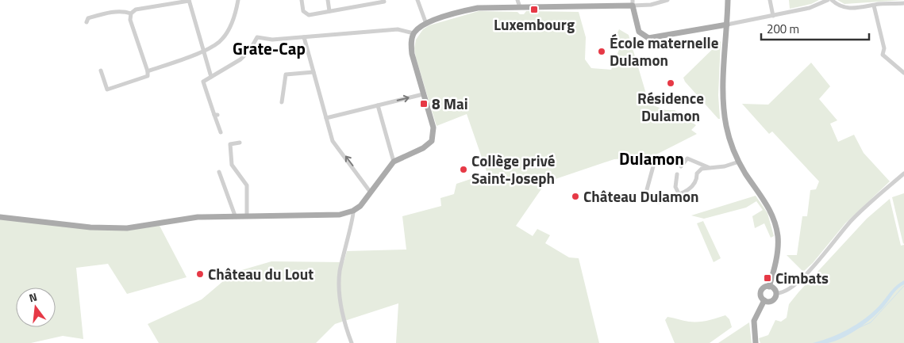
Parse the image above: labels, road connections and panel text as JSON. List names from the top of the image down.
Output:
{
  "districts": ["Grate-Cap", "Dulamon"],
  "places": {
    "transit": ["Luxembourg", "8 Mai", "Cimbats"],
    "other": [
      "École maternelle Dulamon",
      "Résidence Dulamon",
      "Collège privé Saint-Joseph",
      "Château Dulamon",
      "Château du Lout"
    ]
  },
  "scale_bar": "200 m",
  "north": "top"
}
